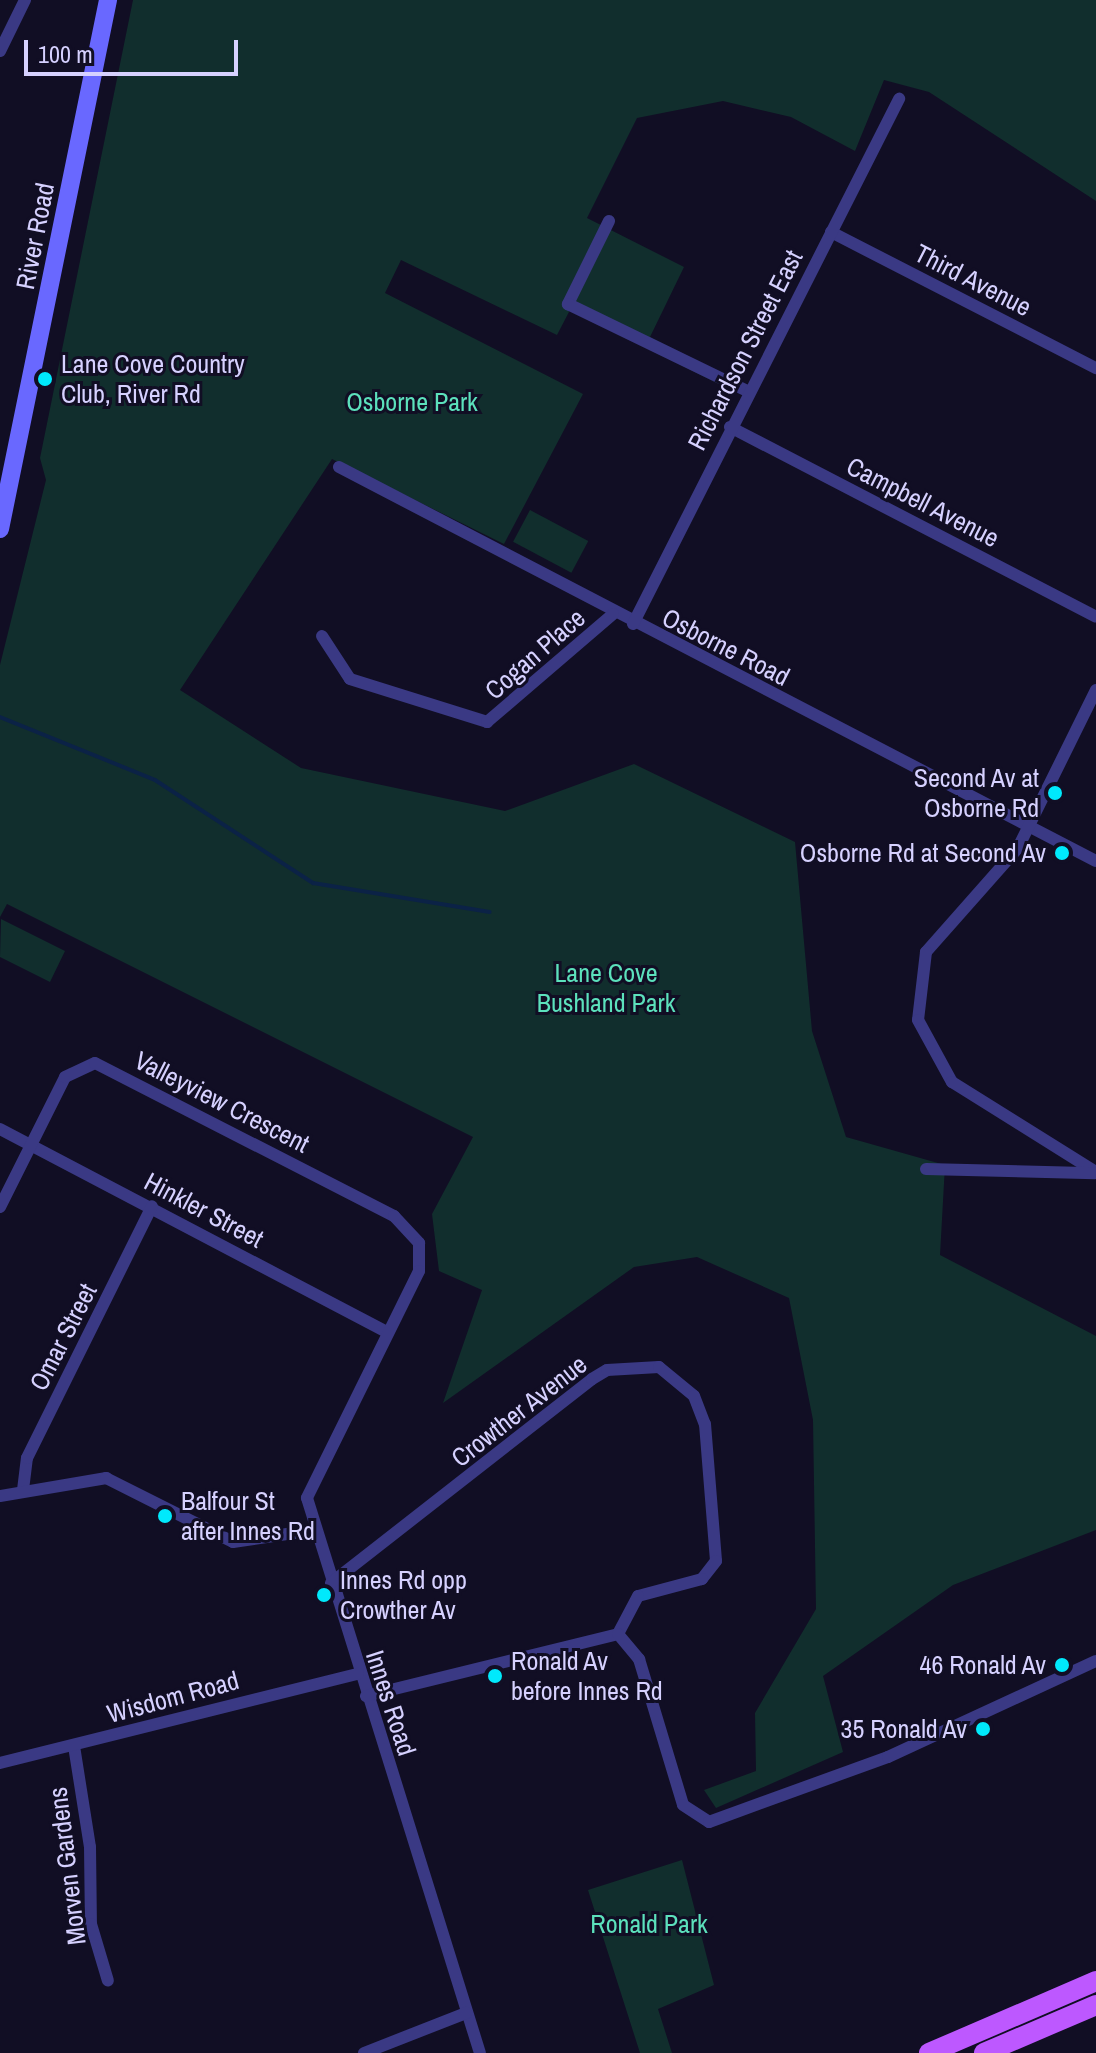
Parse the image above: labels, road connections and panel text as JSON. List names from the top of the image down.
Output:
{
  "streets": {
    "main road": ["River Road"],
    "street": [
      "Third Avenue",
      "Richardson Street East",
      "Campbell Avenue",
      "Osborne Road",
      "Cogan Place",
      "Valleyview Crescent",
      "Hinkler Street",
      "Omar Street",
      "Crowther Avenue",
      "Wisdom Road",
      "Innes Road",
      "Morven Gardens"
    ]
  },
  "crossings": [
    ["Third Avenue", "Richardson Street East"],
    ["Richardson Street East", "Campbell Avenue"],
    ["Richardson Street East", "Osborne Road"],
    ["Osborne Road", "Cogan Place"],
    ["Valleyview Crescent", "Hinkler Street"],
    ["Valleyview Crescent", "Innes Road"],
    ["Hinkler Street", "Omar Street"],
    ["Hinkler Street", "Innes Road"],
    ["Crowther Avenue", "Innes Road"],
    ["Wisdom Road", "Innes Road"],
    ["Wisdom Road", "Morven Gardens"]
  ],
  "parks": ["Osborne Park", "Lane Cove Bushland Park", "Ronald Park"],
  "places": [
    "Lane Cove Country Club, River Rd",
    "Second Av at Osborne Rd",
    "Osborne Rd at Second Av",
    "Balfour St after Innes Rd",
    "Innes Rd opp Crowther Av",
    "46 Ronald Av",
    "Ronald Av before Innes Rd",
    "35 Ronald Av"
  ],
  "scale_bar": "100 m"
}
